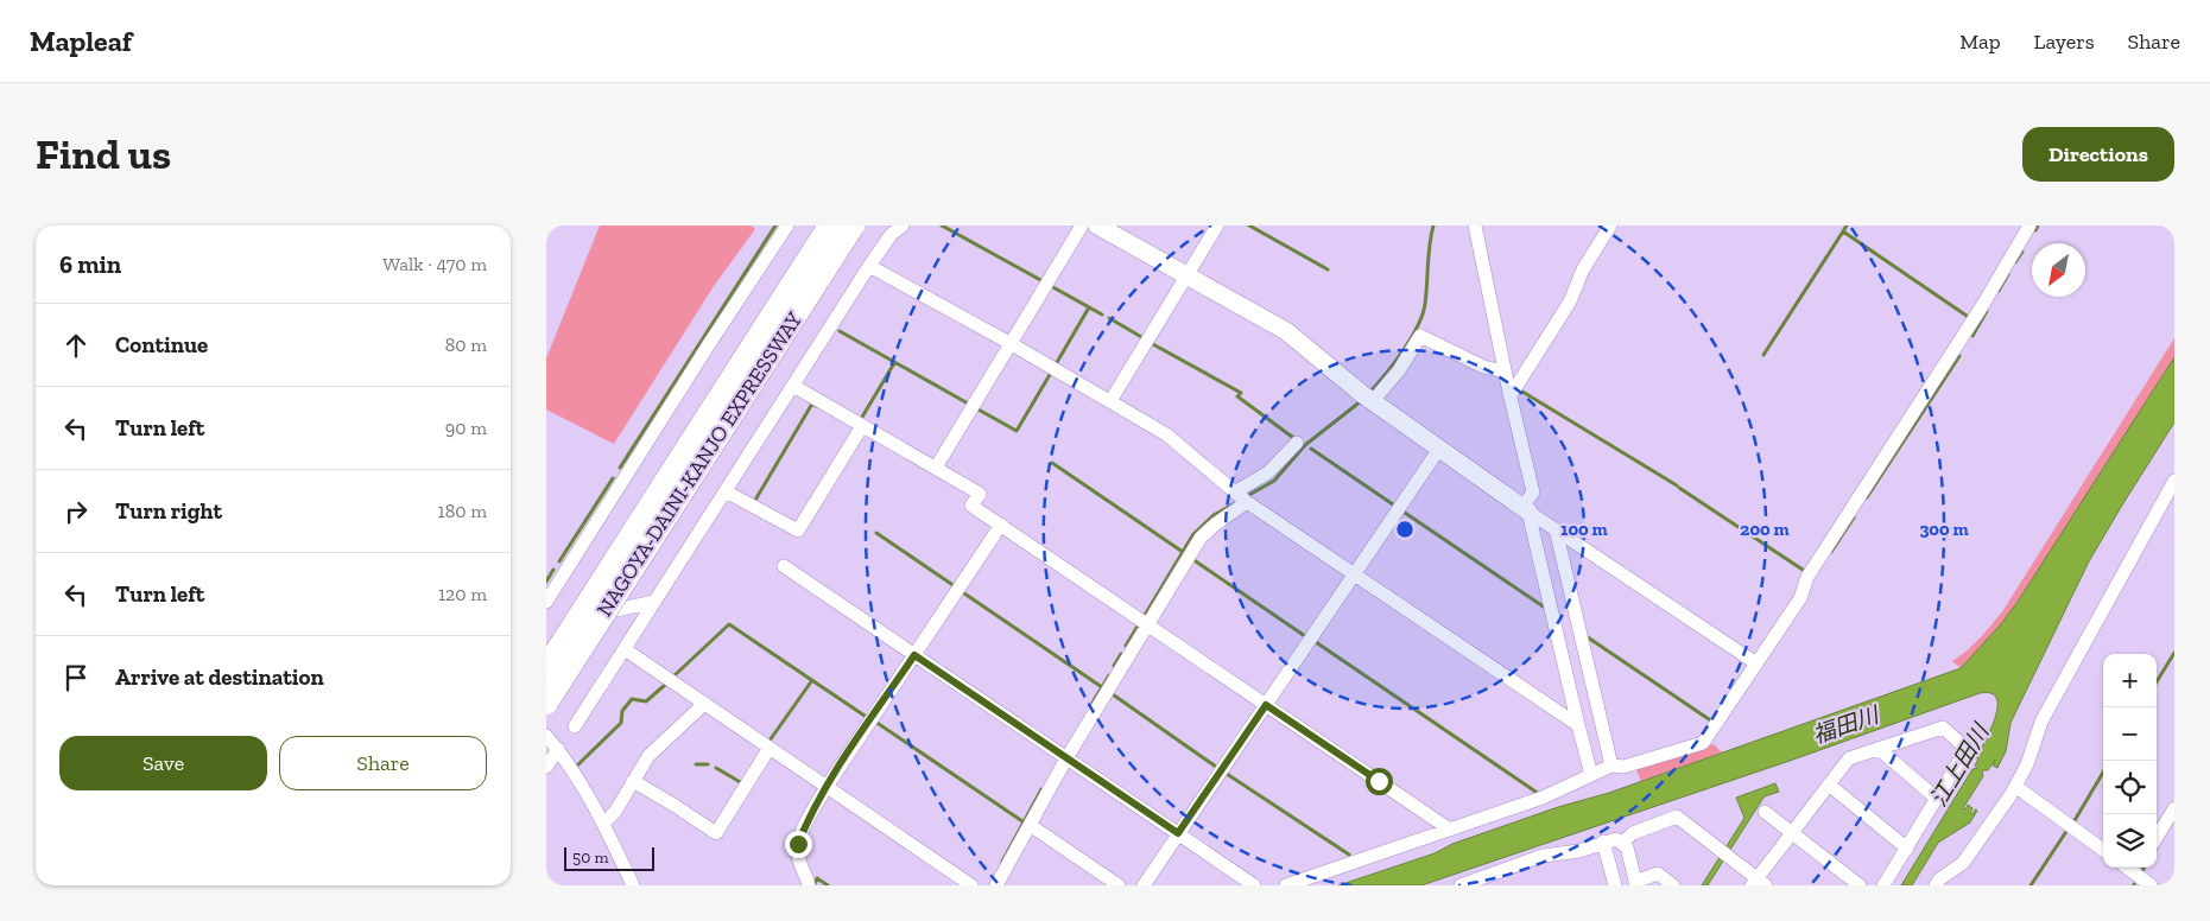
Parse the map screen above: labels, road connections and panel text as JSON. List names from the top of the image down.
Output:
{
  "streets": {
    "highway": ["NAGOYA-DAINI-KANJO EXPRESSWAY"]
  },
  "water": ["福田川", "江上田川"],
  "scale_bar": "50 m",
  "north": "bottom left",
  "page": {
    "header": "Mapleaf",
    "nav": ["Map", "Layers", "Share"],
    "buttons": [
      "Directions",
      ["Save", "Share"]
    ],
    "title": "Find us",
    "heading": ["6 min", "Walk · 470 m"],
    "list": [
      ["Continue", "80 m"],
      ["Turn left", "90 m"],
      ["Turn right", "180 m"],
      ["Turn left", "120 m"],
      "Arrive at destination"
    ],
    "map_buttons": ["+", "−"],
    "scale": "50 m"
  },
  "rings": ["100 m", "200 m", "300 m"]
}
